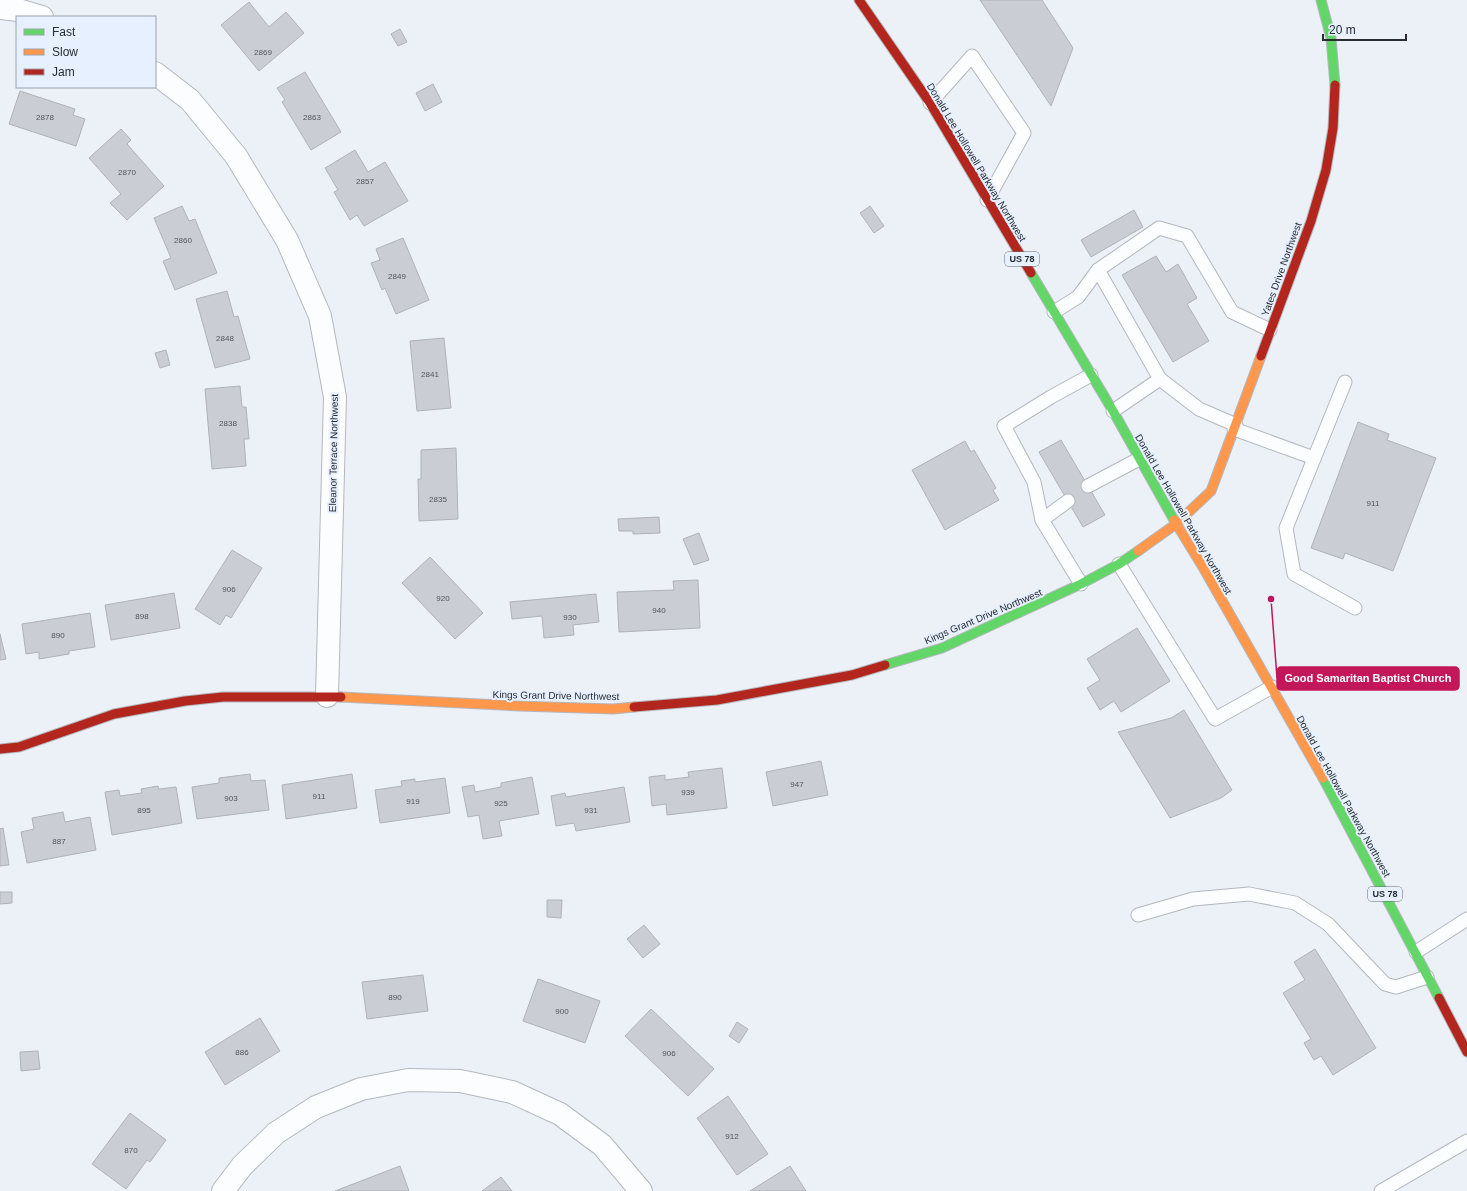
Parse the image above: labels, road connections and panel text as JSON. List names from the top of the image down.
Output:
{
  "streets": {
    "street": [
      "Donald Lee Hollowell Parkway Northwest",
      "US 78",
      "Yates Drive Northwest",
      "Eleanor Terrace Northwest",
      "Kings Grant Drive Northwest"
    ]
  },
  "crossings": [
    ["Donald Lee Hollowell Parkway Northwest", "Yates Drive Northwest"],
    ["Donald Lee Hollowell Parkway Northwest", "Kings Grant Drive Northwest"],
    ["Yates Drive Northwest", "Kings Grant Drive Northwest"],
    ["Eleanor Terrace Northwest", "Kings Grant Drive Northwest"]
  ],
  "places": ["Good Samaritan Baptist Church"],
  "house_numbers": [
    "2869",
    "2878",
    "2863",
    "2870",
    "2857",
    "2860",
    "2849",
    "2848",
    "2841",
    "2838",
    "2835",
    "911",
    "906",
    "920",
    "940",
    "898",
    "930",
    "890",
    "947",
    "939",
    "911",
    "903",
    "919",
    "925",
    "895",
    "931",
    "887",
    "890",
    "900",
    "886",
    "906",
    "912",
    "870"
  ],
  "legend": ["Fast", "Slow", "Jam"],
  "scale_bar": "20 m"
}
